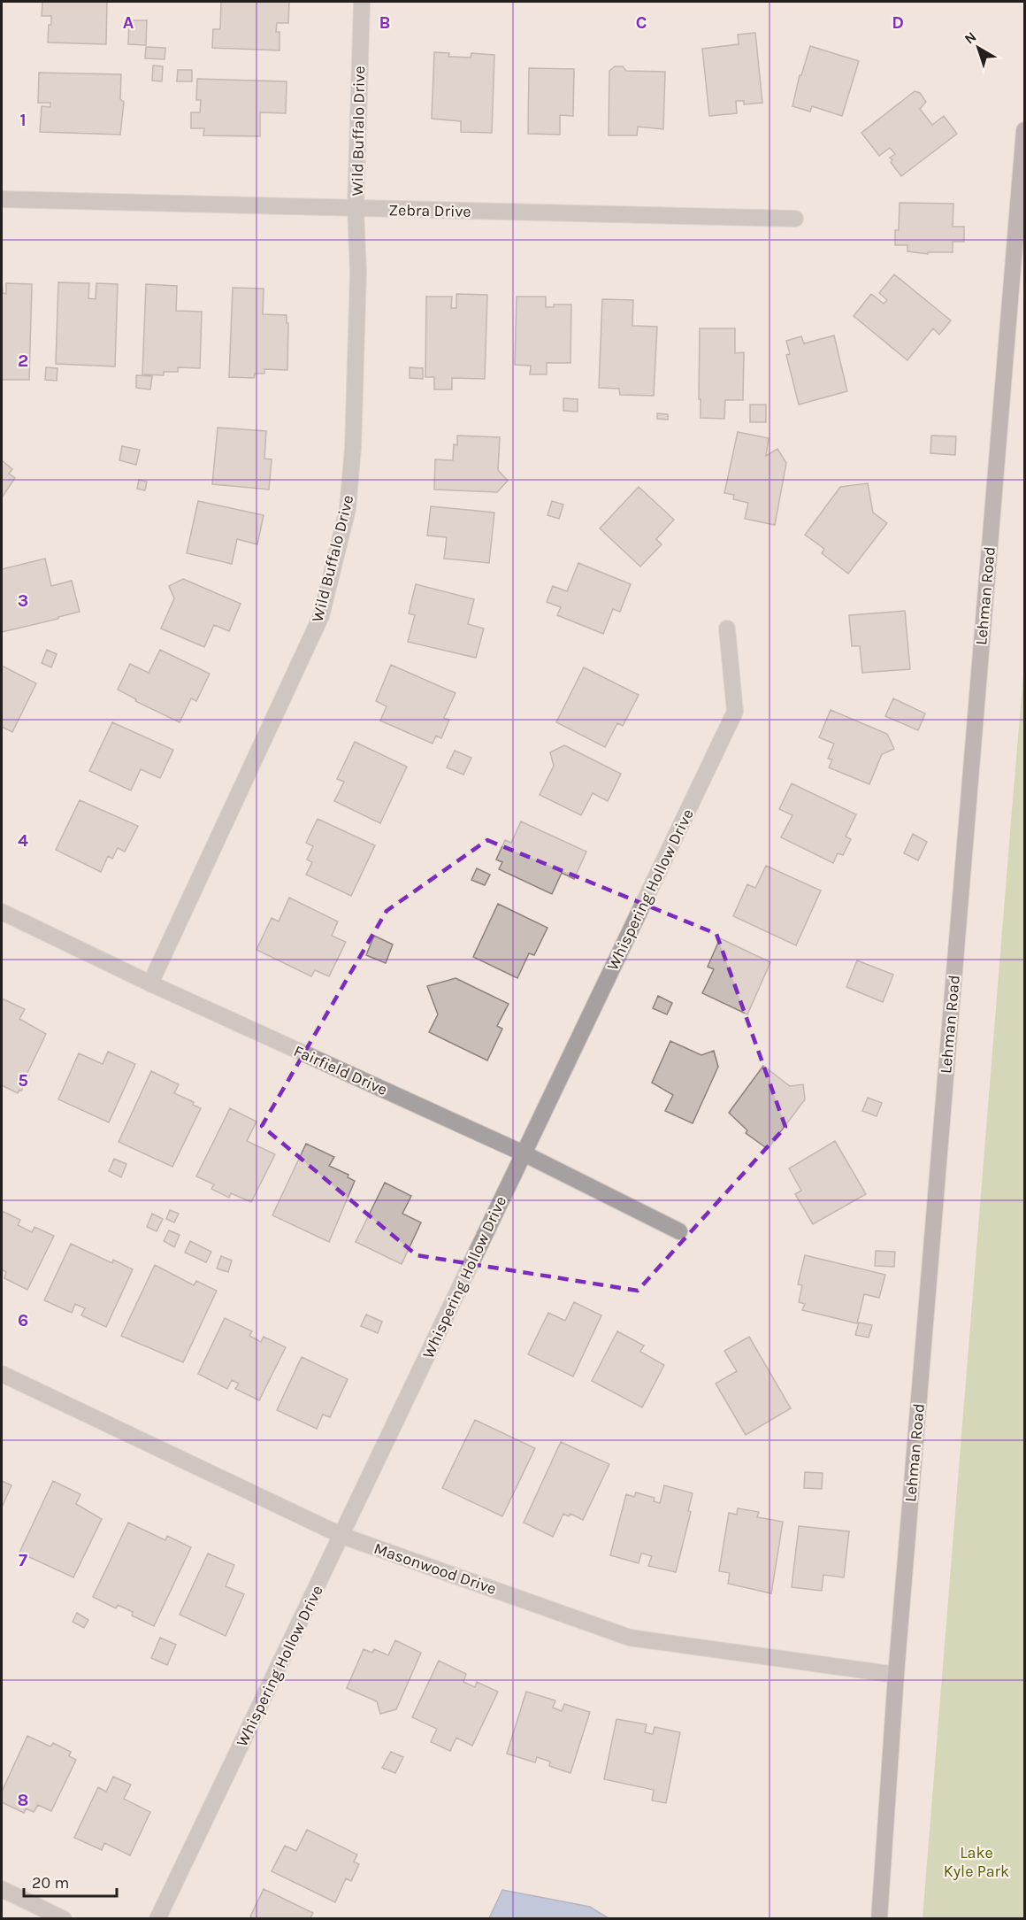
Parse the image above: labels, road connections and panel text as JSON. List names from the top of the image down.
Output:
{
  "streets": {
    "street": [
      "Wild Buffalo Drive",
      "Zebra Drive",
      "Lehman Road",
      "Whispering Hollow Drive",
      "Fairfield Drive",
      "Masonwood Drive"
    ]
  },
  "crossings": [
    ["Wild Buffalo Drive", "Zebra Drive"],
    ["Wild Buffalo Drive", "Fairfield Drive"],
    ["Lehman Road", "Masonwood Drive"],
    ["Whispering Hollow Drive", "Fairfield Drive"],
    ["Whispering Hollow Drive", "Masonwood Drive"]
  ],
  "parks": ["Lake Kyle Park"],
  "scale_bar": "20 m",
  "north": "top left",
  "grid": {
    "columns": [
      "A",
      "B",
      "C",
      "D"
    ],
    "rows": [
      "1",
      "2",
      "3",
      "4",
      "5",
      "6",
      "7",
      "8"
    ]
  }
}
